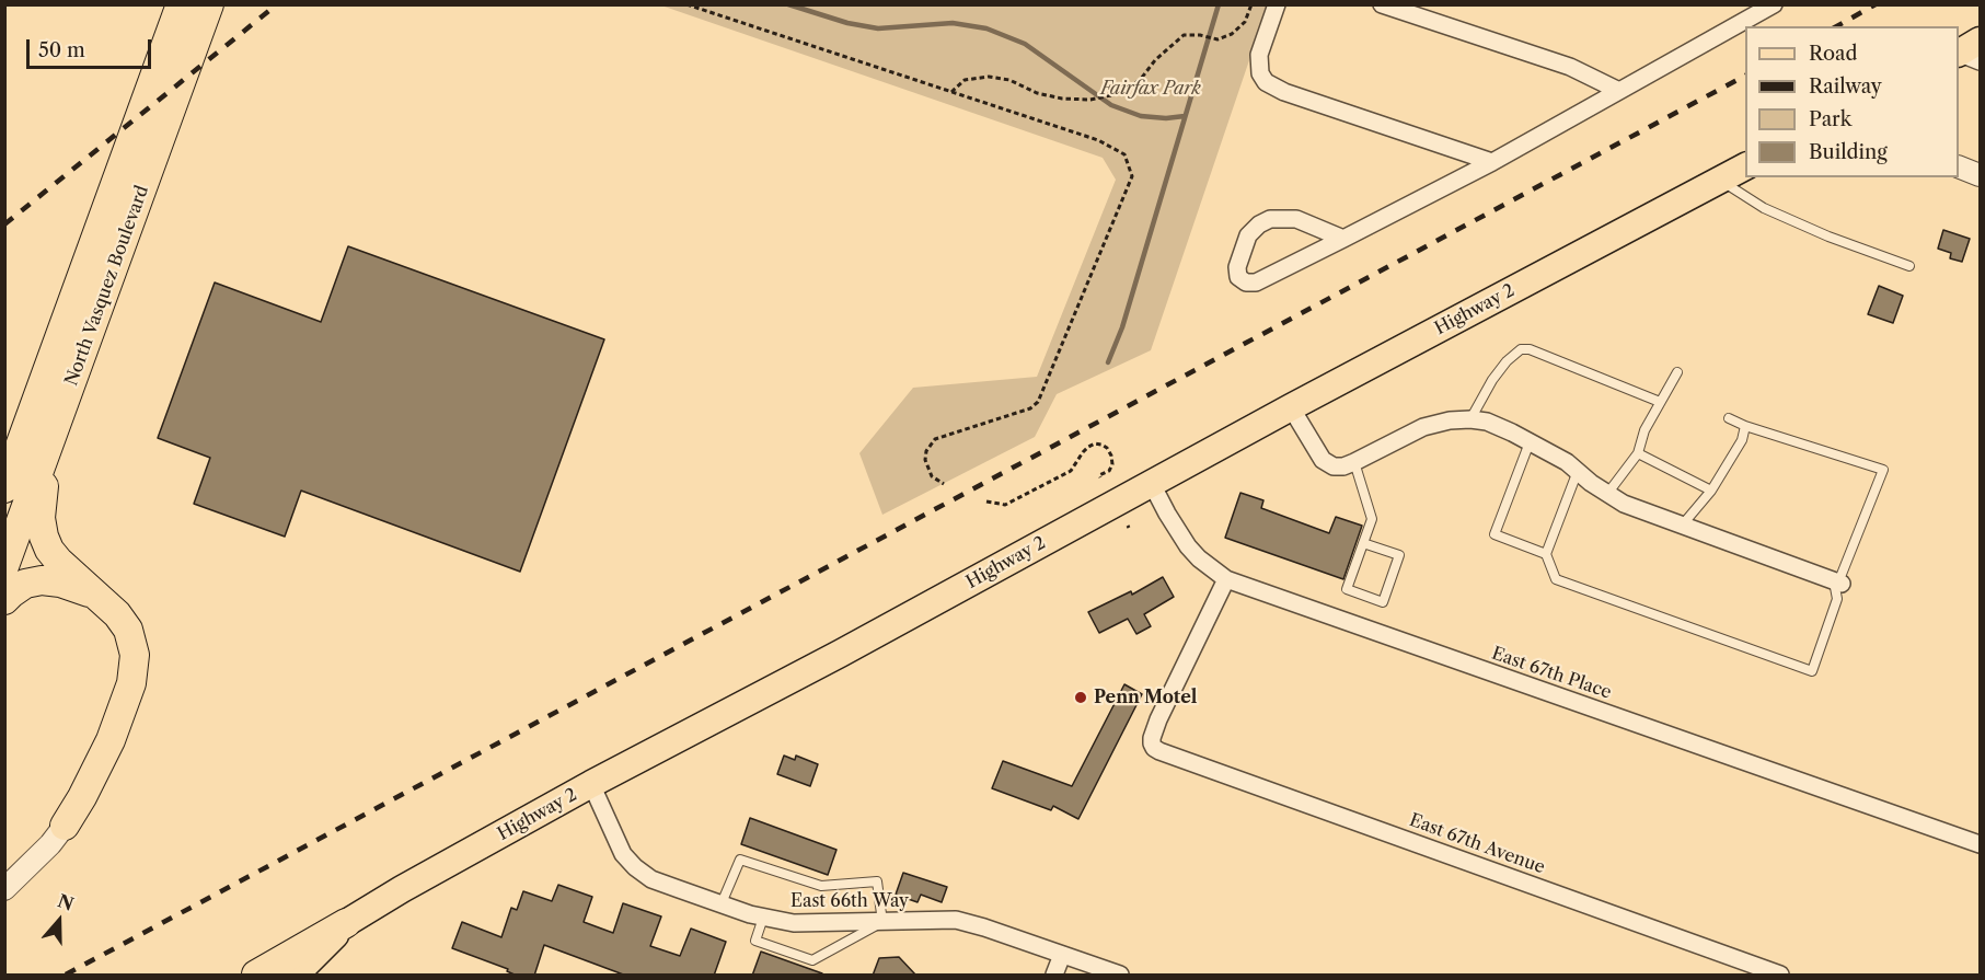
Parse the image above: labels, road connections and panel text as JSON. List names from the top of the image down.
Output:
{
  "streets": {
    "highway": ["North Vasquez Boulevard"],
    "main road": ["Highway 2"],
    "street": ["East 67th Place", "East 67th Avenue", "East 66th Way"]
  },
  "crossings": [
    ["Highway 2", "East 67th Place"],
    ["Highway 2", "East 66th Way"],
    ["East 67th Place", "East 67th Avenue"]
  ],
  "parks": ["Fairfax Park"],
  "places": ["Penn Motel"],
  "legend": [
    "Road",
    "Railway",
    "Park",
    "Building"
  ],
  "scale_bar": "50 m",
  "north": "top"
}
